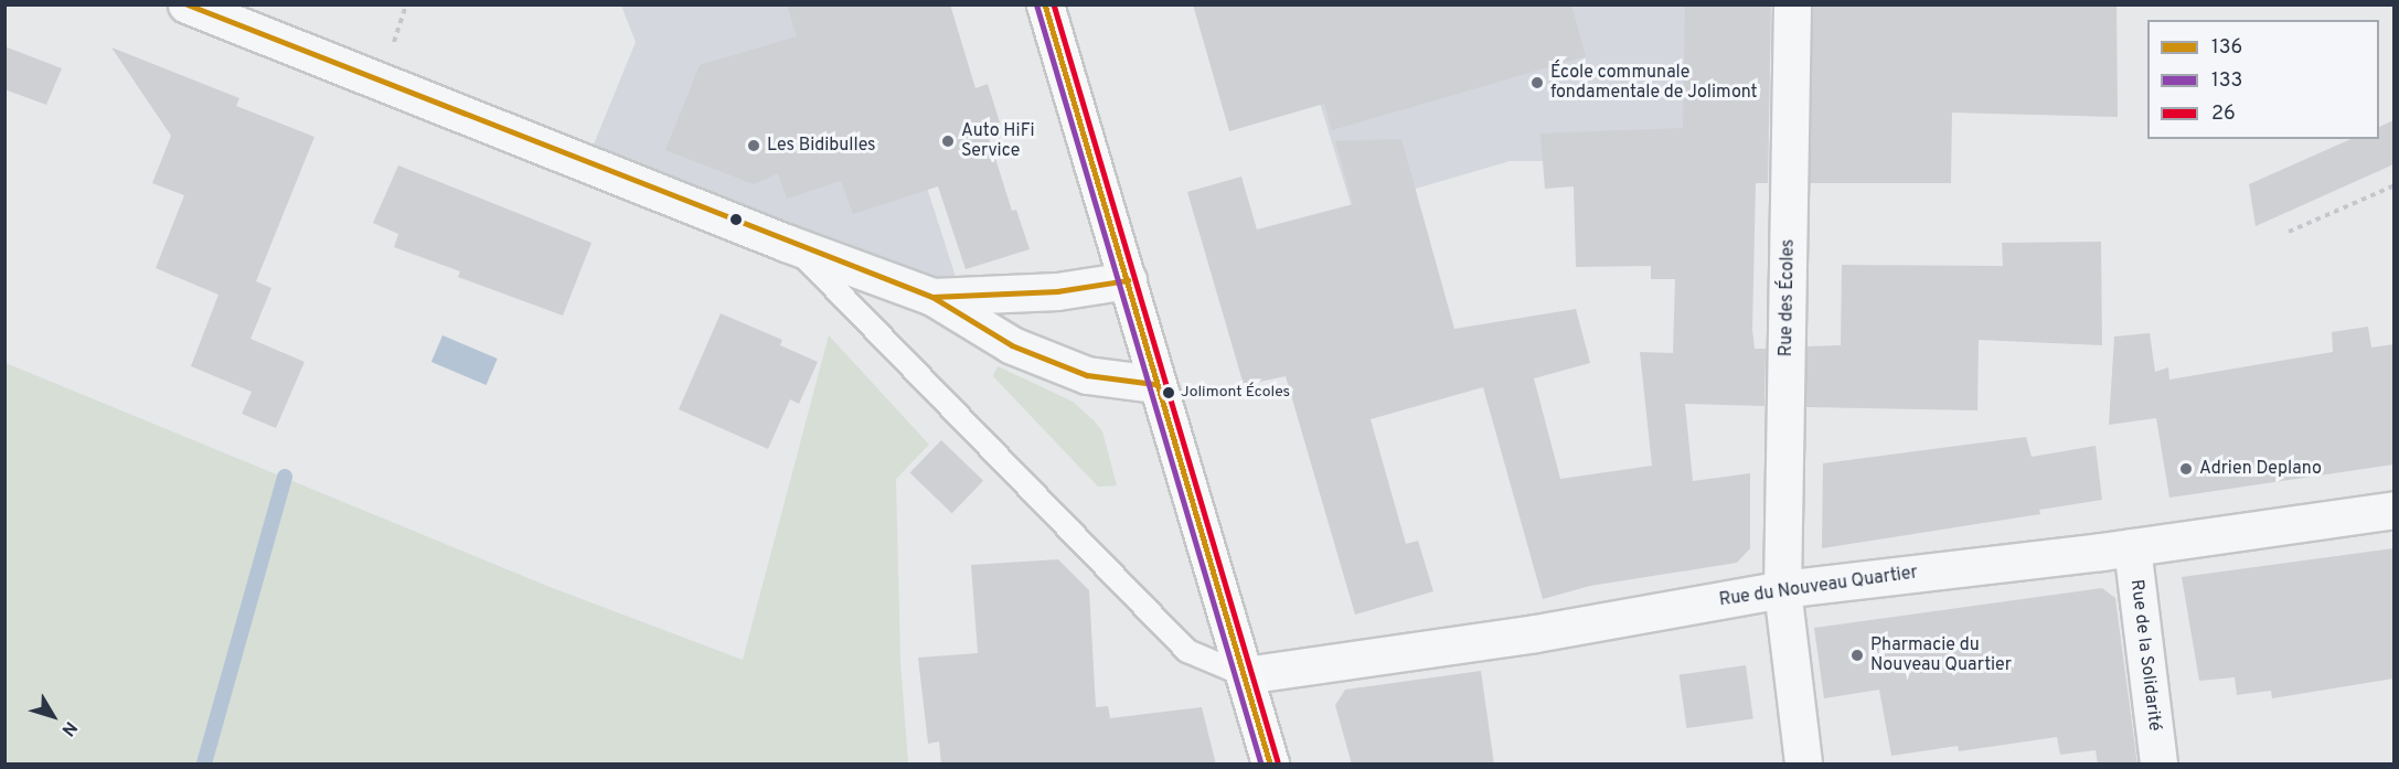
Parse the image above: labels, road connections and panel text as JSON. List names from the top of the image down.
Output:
{
  "streets": {
    "street": ["Rue des Écoles", "Rue du Nouveau Quartier", "Rue de la Solidarité"]
  },
  "crossings": [
    ["Rue des Écoles", "Rue du Nouveau Quartier"],
    ["Rue du Nouveau Quartier", "Rue de la Solidarité"]
  ],
  "places": [
    "École communale fondamentale de Jolimont",
    "Auto HiFi Service",
    "Les Bidibulles",
    "Jolimont Écoles",
    "Adrien Deplano",
    "Pharmacie du Nouveau Quartier"
  ],
  "lines": ["transit line 136", "transit line 26", "transit line 133"],
  "legend": ["136", "133", "26"],
  "north": "bottom right"
}
